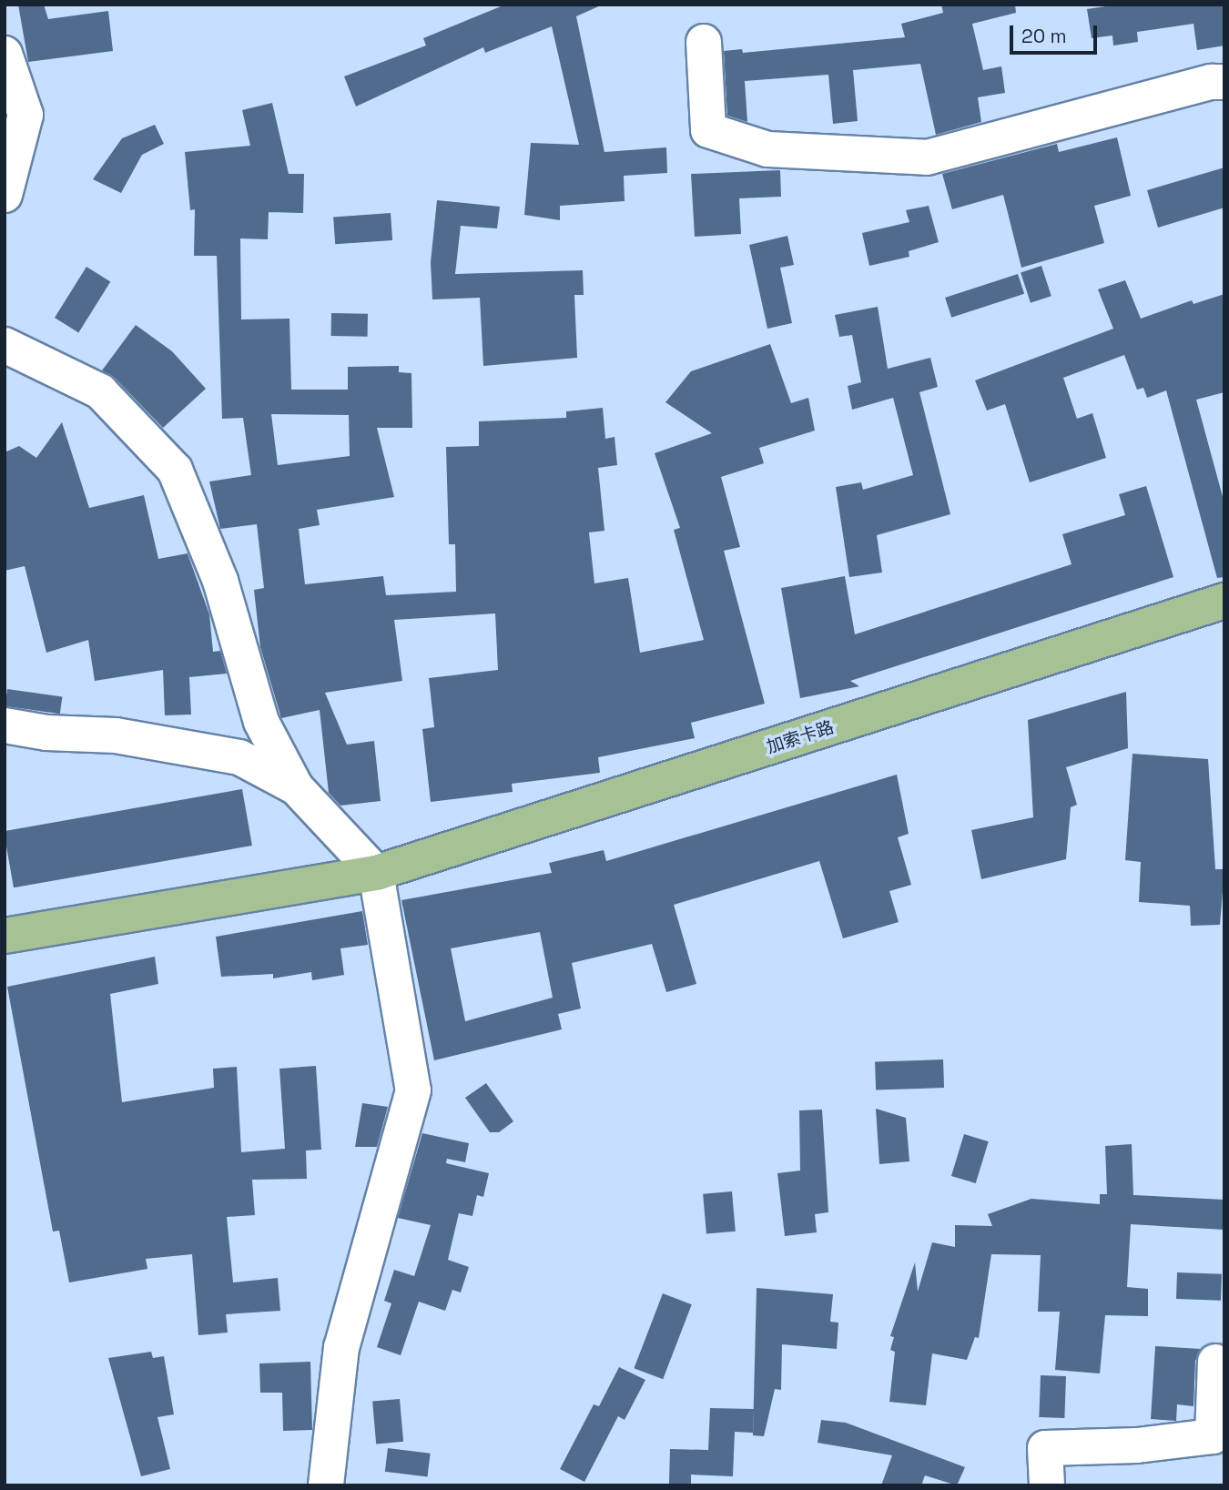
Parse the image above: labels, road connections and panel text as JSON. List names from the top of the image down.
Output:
{
  "streets": {
    "main road": ["加索卡路"]
  },
  "scale_bar": "20 m"
}
